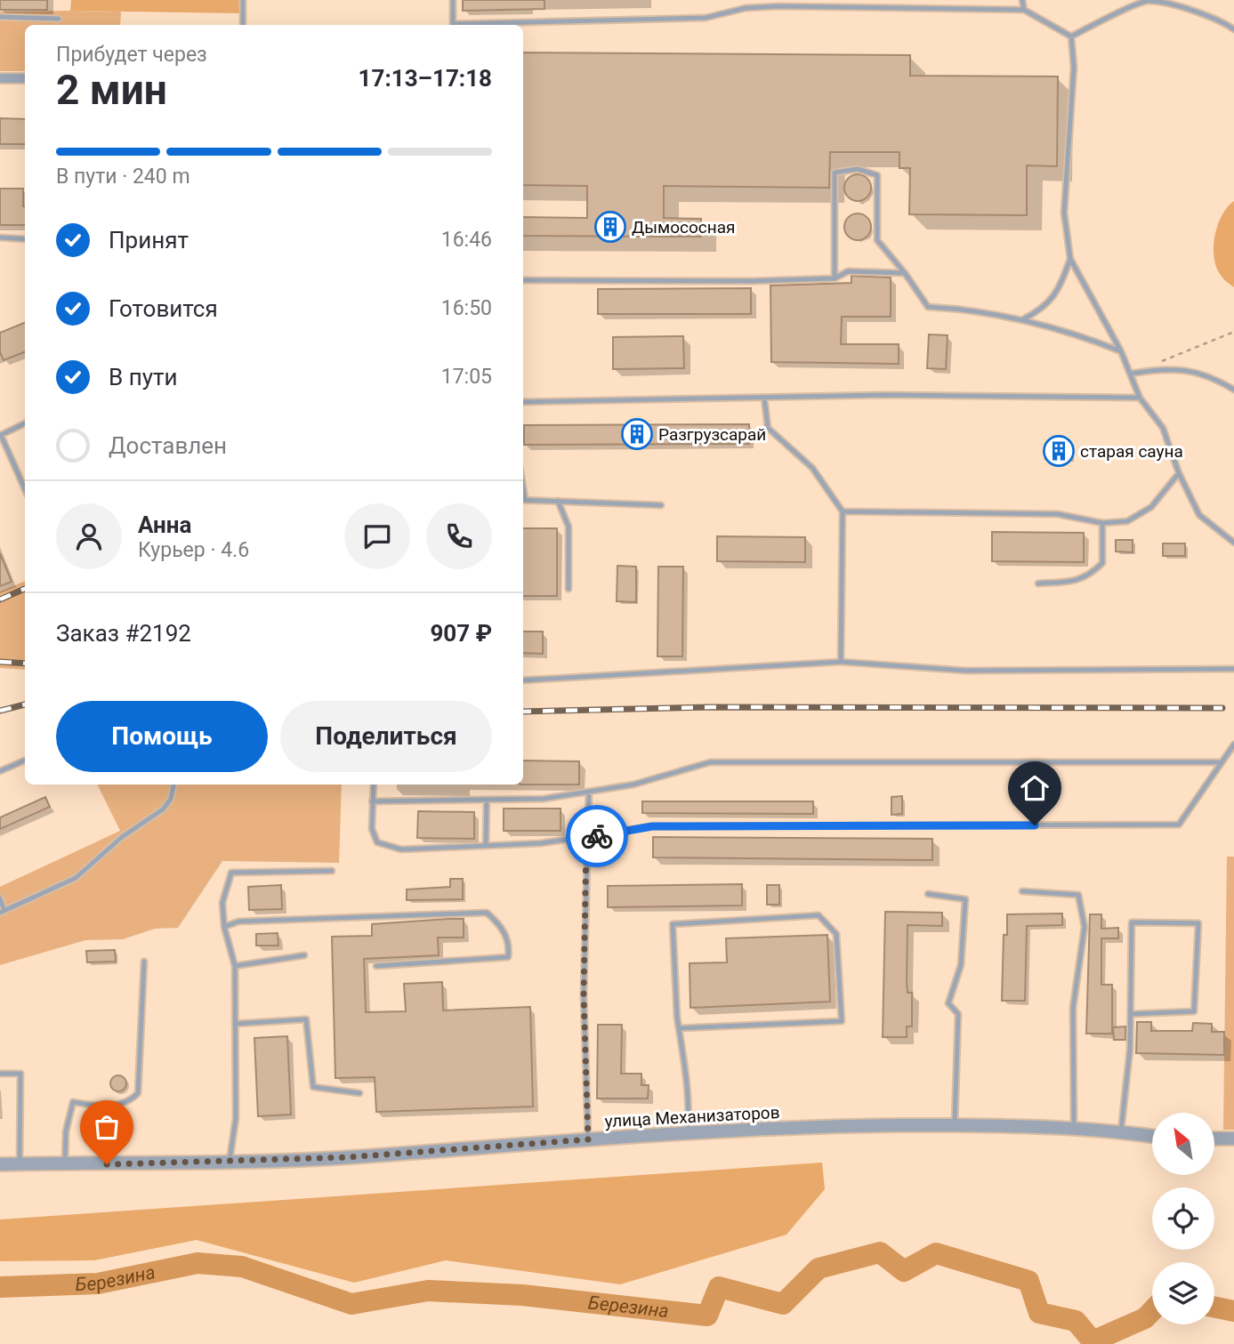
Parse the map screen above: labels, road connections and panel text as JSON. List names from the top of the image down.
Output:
{
  "streets": {
    "street": ["улица Механизаторов"]
  },
  "water": ["Березина"],
  "places": {
    "building": ["Дымососная", "Разгрузсарай", "старая сауна"]
  },
  "north": "top left",
  "page": {
    "heading": ["2 мин", "Прибудет через", "17:13–17:18"],
    "panel": [
      "Анна",
      "Курьер · 4.6",
      "Заказ #2192",
      "907 ₽"
    ],
    "bar": "В пути · 240 m",
    "list": [
      ["Принят", "16:46"],
      ["Готовится", "16:50"],
      ["В пути", "17:05"],
      "Доставлен"
    ],
    "buttons": ["Помощь", "Поделиться"]
  }
}
